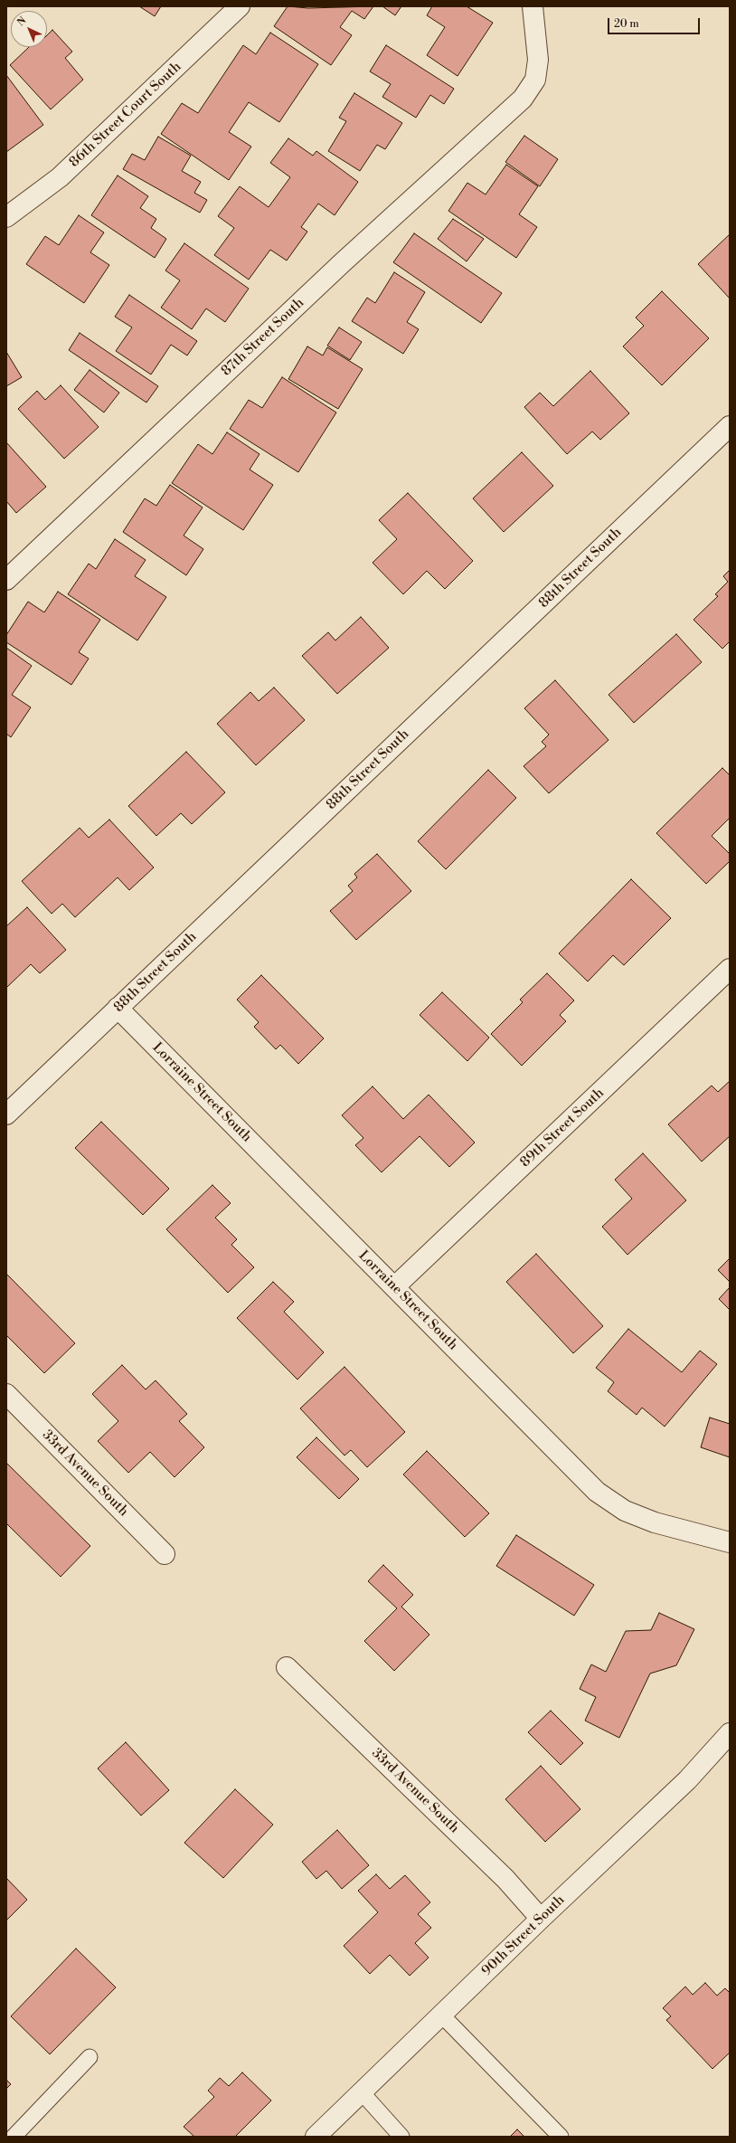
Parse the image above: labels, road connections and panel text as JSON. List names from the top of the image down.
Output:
{
  "streets": {
    "street": [
      "86th Street Court South",
      "87th Street South",
      "88th Street South",
      "Lorraine Street South",
      "89th Street South",
      "33rd Avenue South",
      "90th Street South"
    ]
  },
  "crossings": [
    ["88th Street South", "Lorraine Street South"],
    ["Lorraine Street South", "89th Street South"],
    ["33rd Avenue South", "90th Street South"]
  ],
  "scale_bar": "20 m",
  "north": "top left"
}
